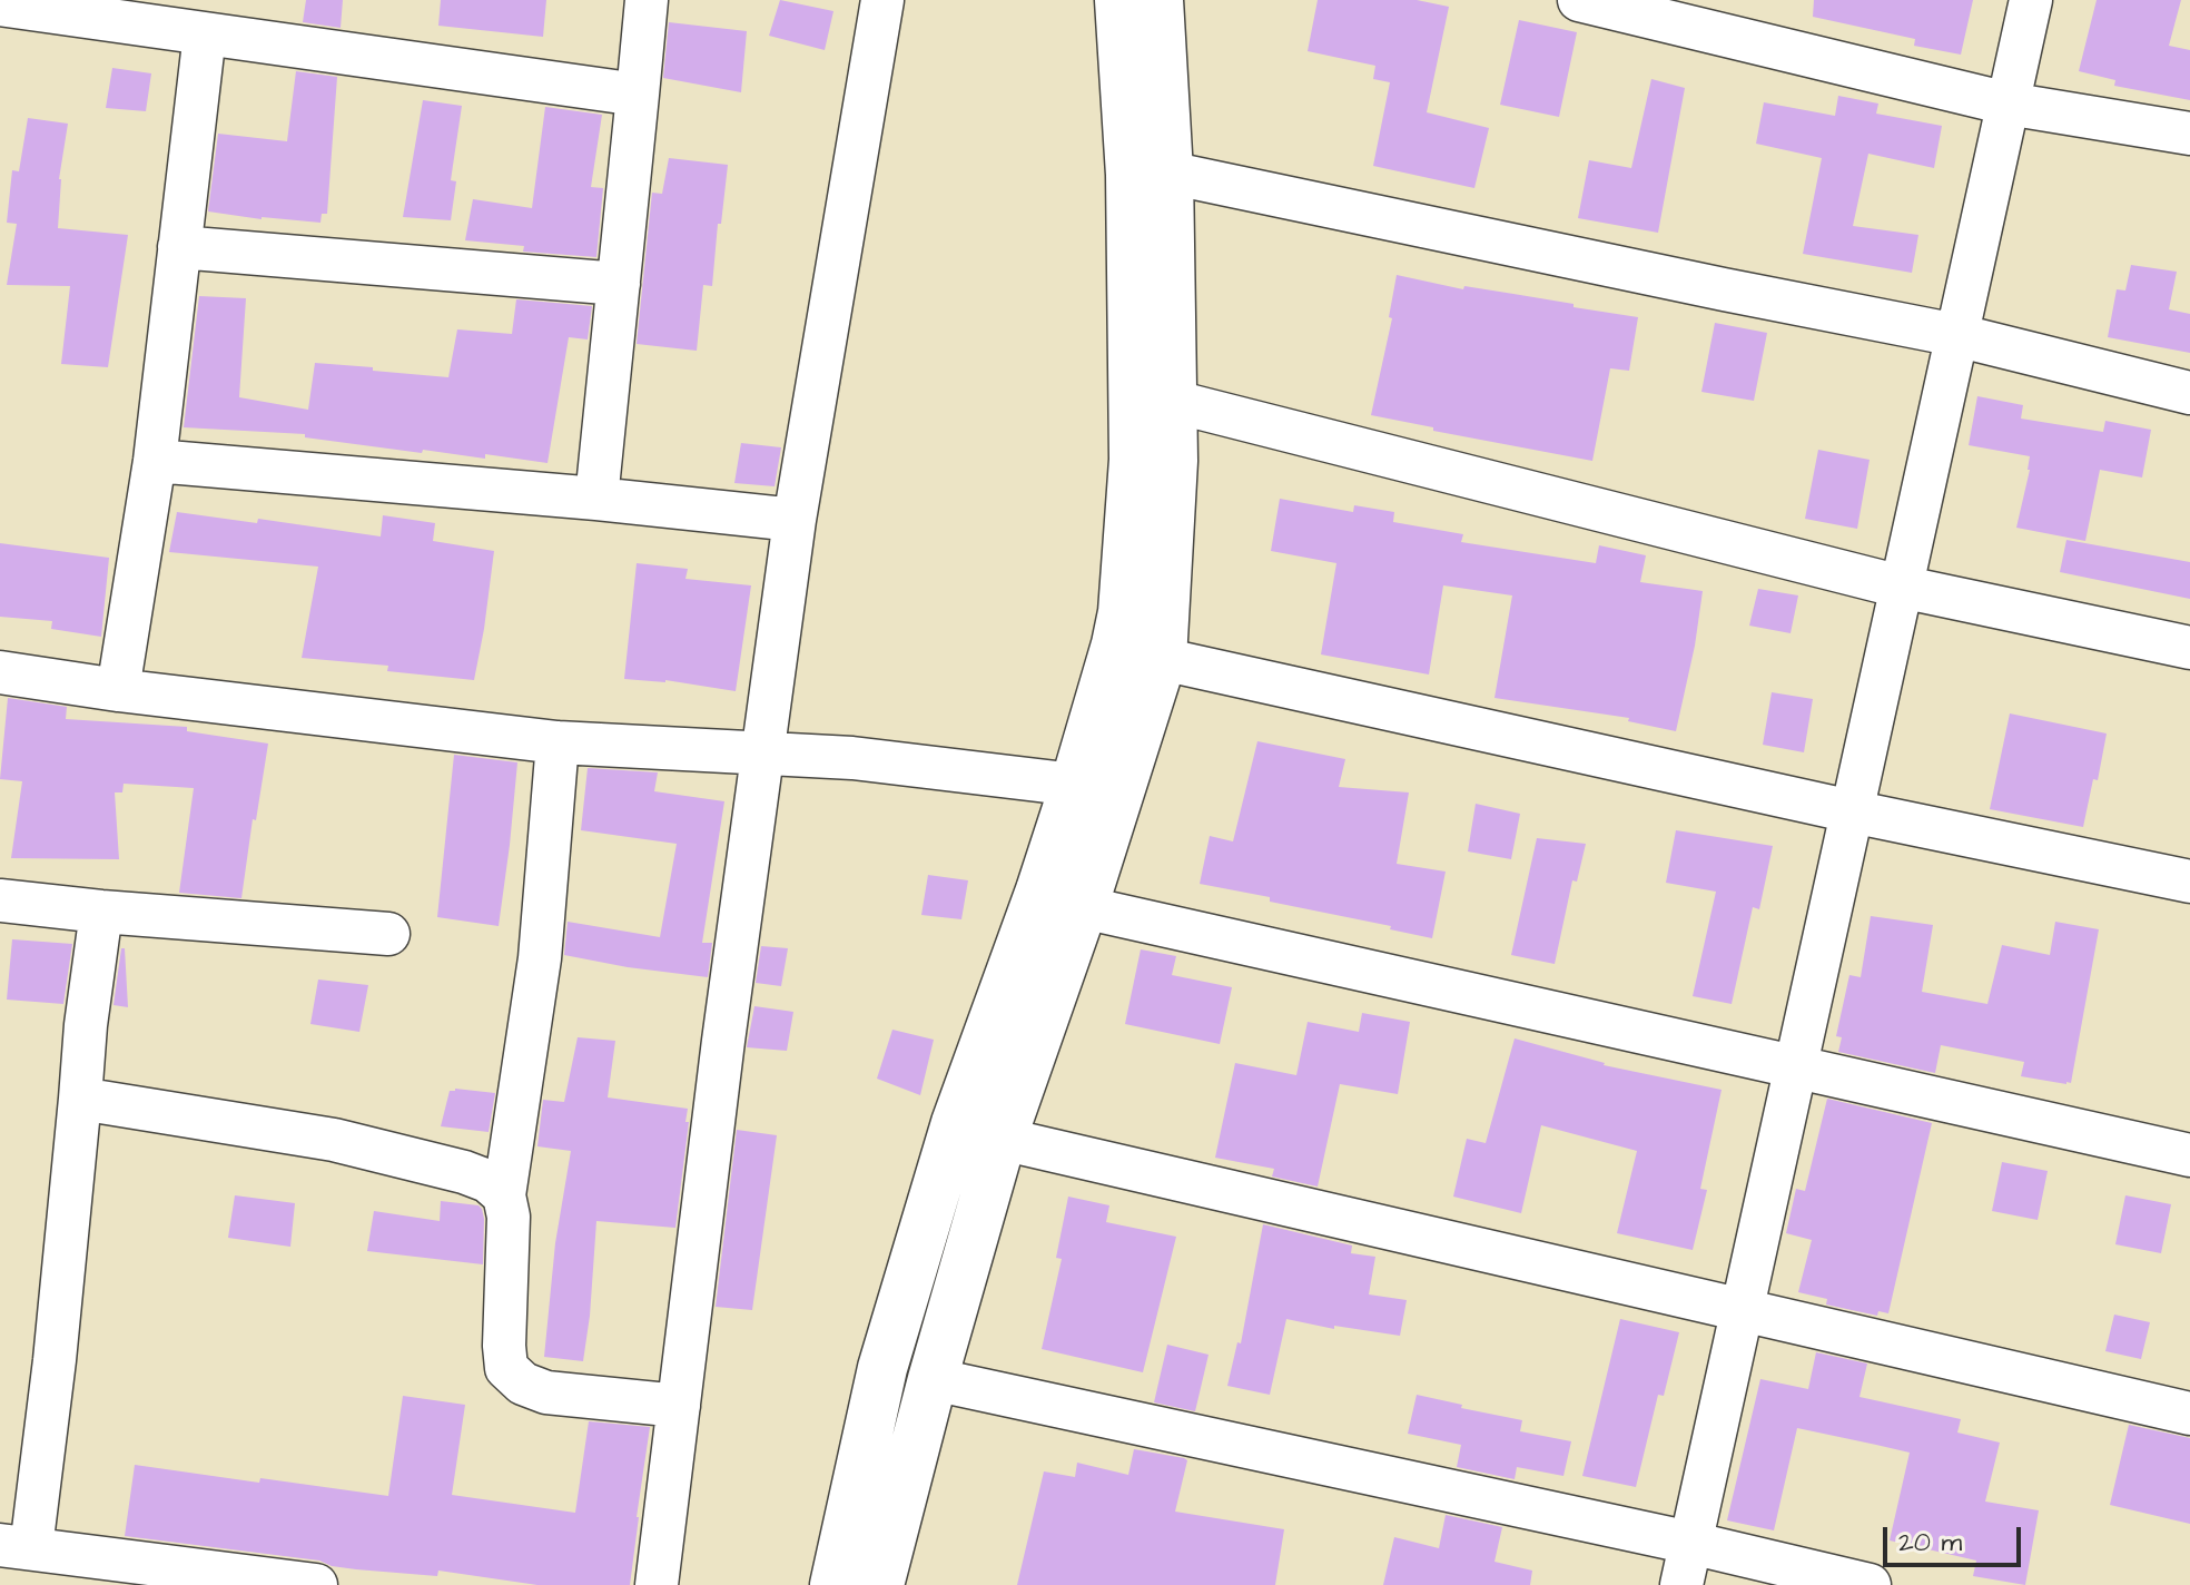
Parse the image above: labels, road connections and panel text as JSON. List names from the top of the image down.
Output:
{
  "scale_bar": "20 m"
}
